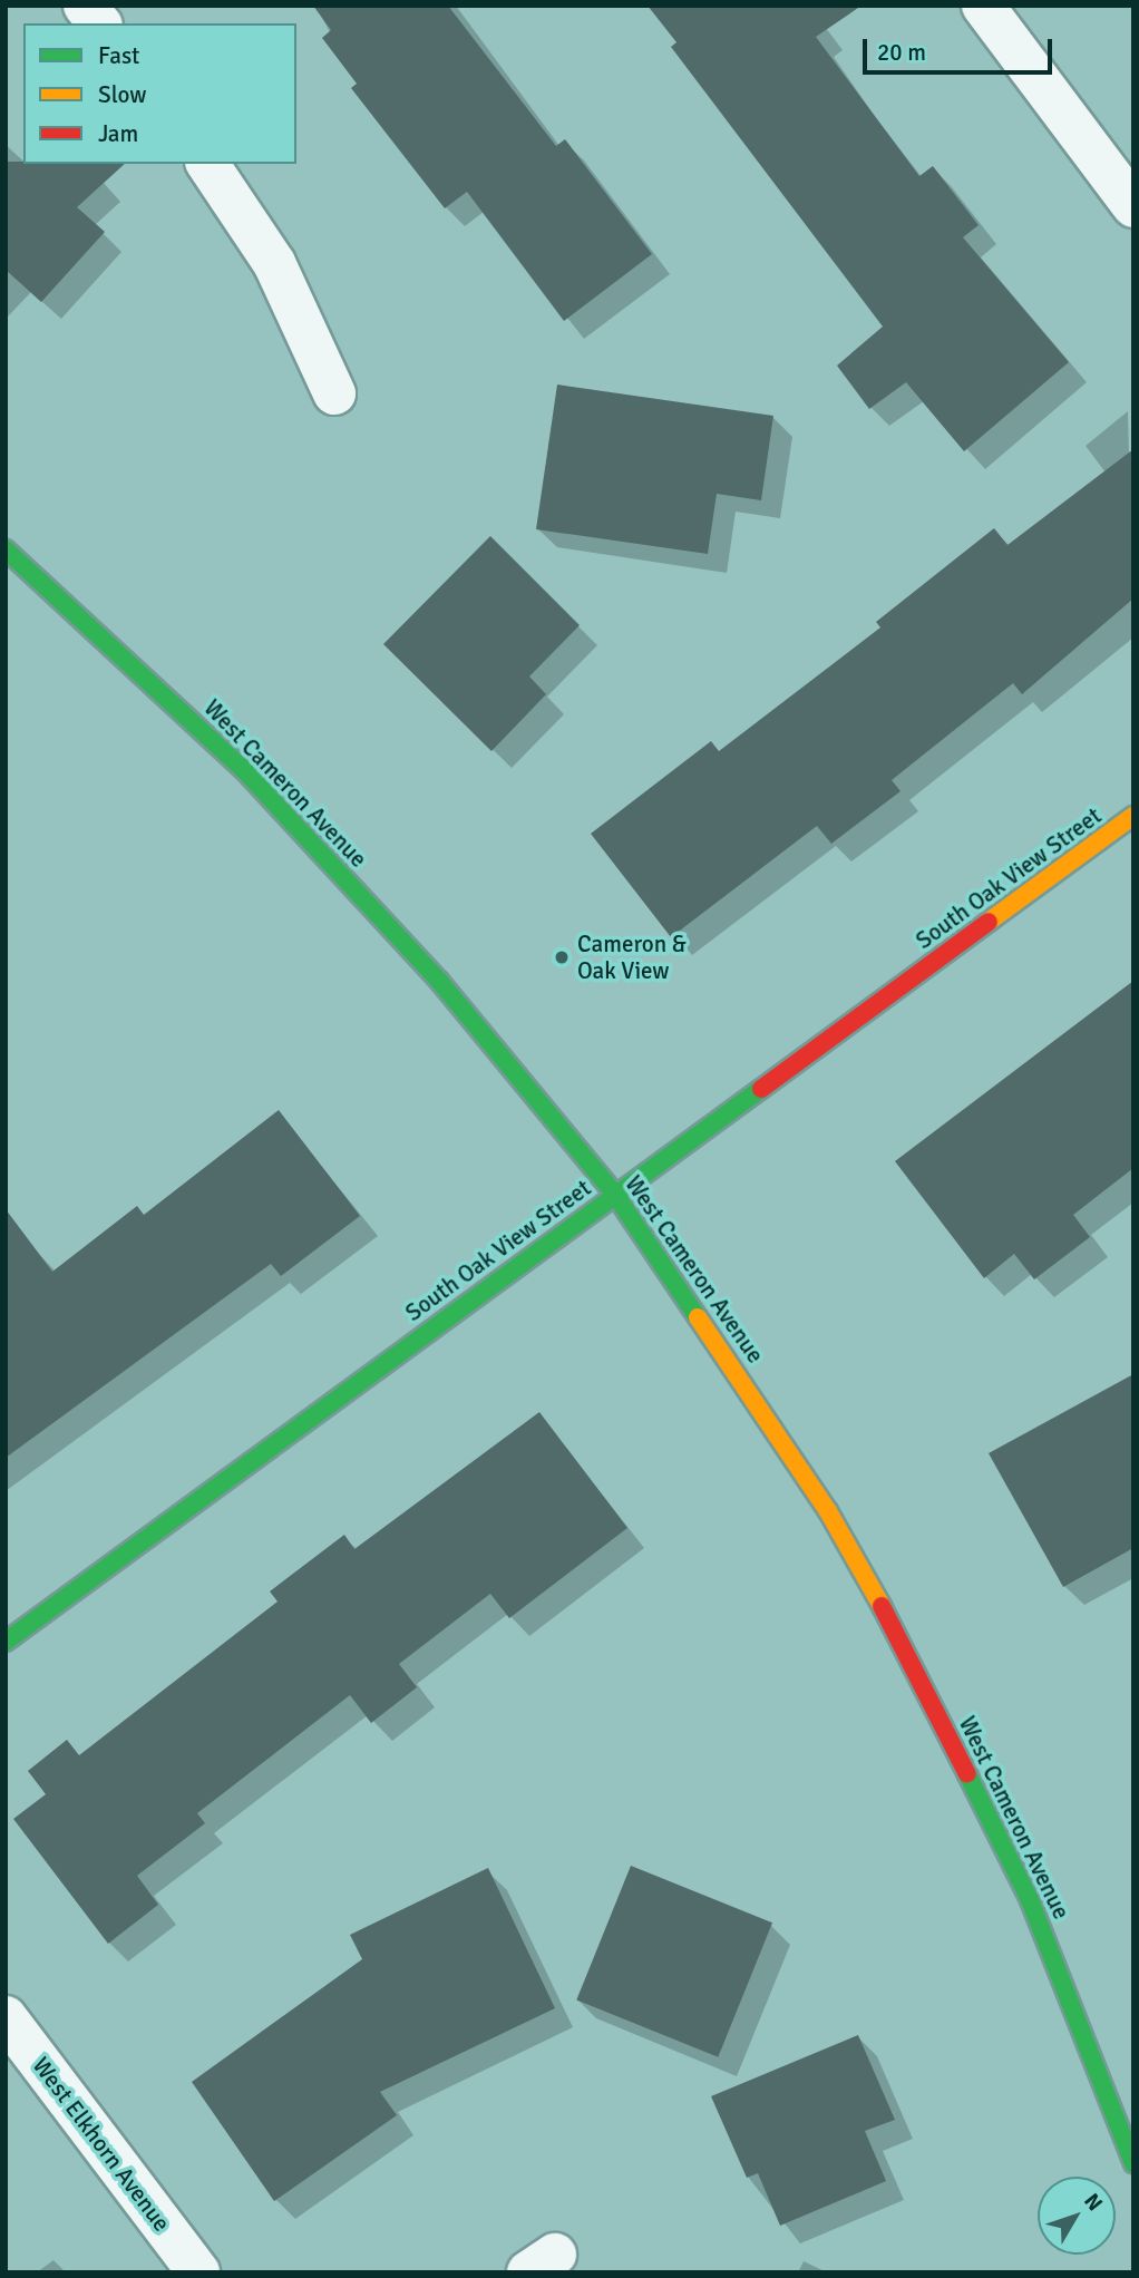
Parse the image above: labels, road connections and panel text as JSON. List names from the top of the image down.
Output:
{
  "streets": {
    "street": ["West Cameron Avenue", "South Oak View Street", "West Elkhorn Avenue"]
  },
  "crossings": [
    ["West Cameron Avenue", "South Oak View Street"]
  ],
  "places": ["Cameron & Oak View"],
  "legend": ["Fast", "Slow", "Jam"],
  "scale_bar": "20 m",
  "north": "top right"
}
